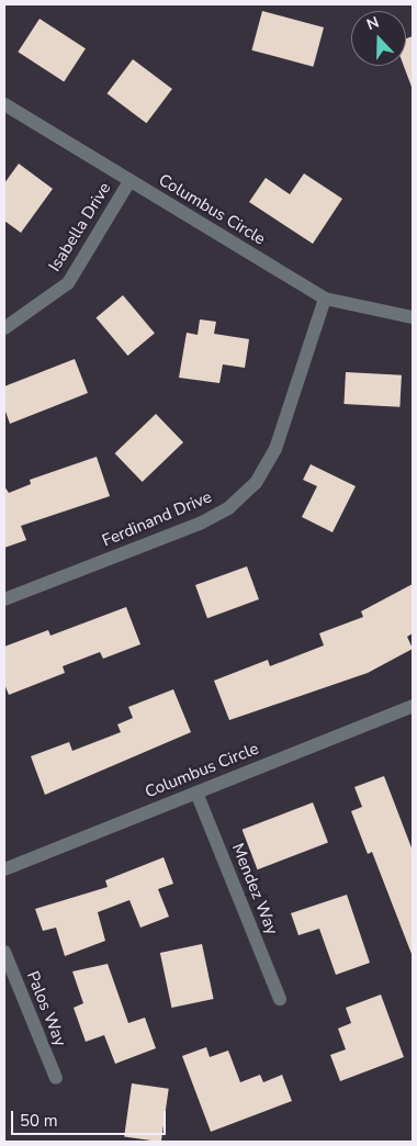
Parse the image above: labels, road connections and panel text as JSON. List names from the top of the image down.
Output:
{
  "streets": {
    "street": [
      "Columbus Circle",
      "Isabella Drive",
      "Ferdinand Drive",
      "Mendez Way",
      "Palos Way"
    ]
  },
  "crossings": [
    ["Columbus Circle", "Isabella Drive"],
    ["Columbus Circle", "Ferdinand Drive"],
    ["Columbus Circle", "Mendez Way"]
  ],
  "scale_bar": "50 m",
  "north": "top"
}
